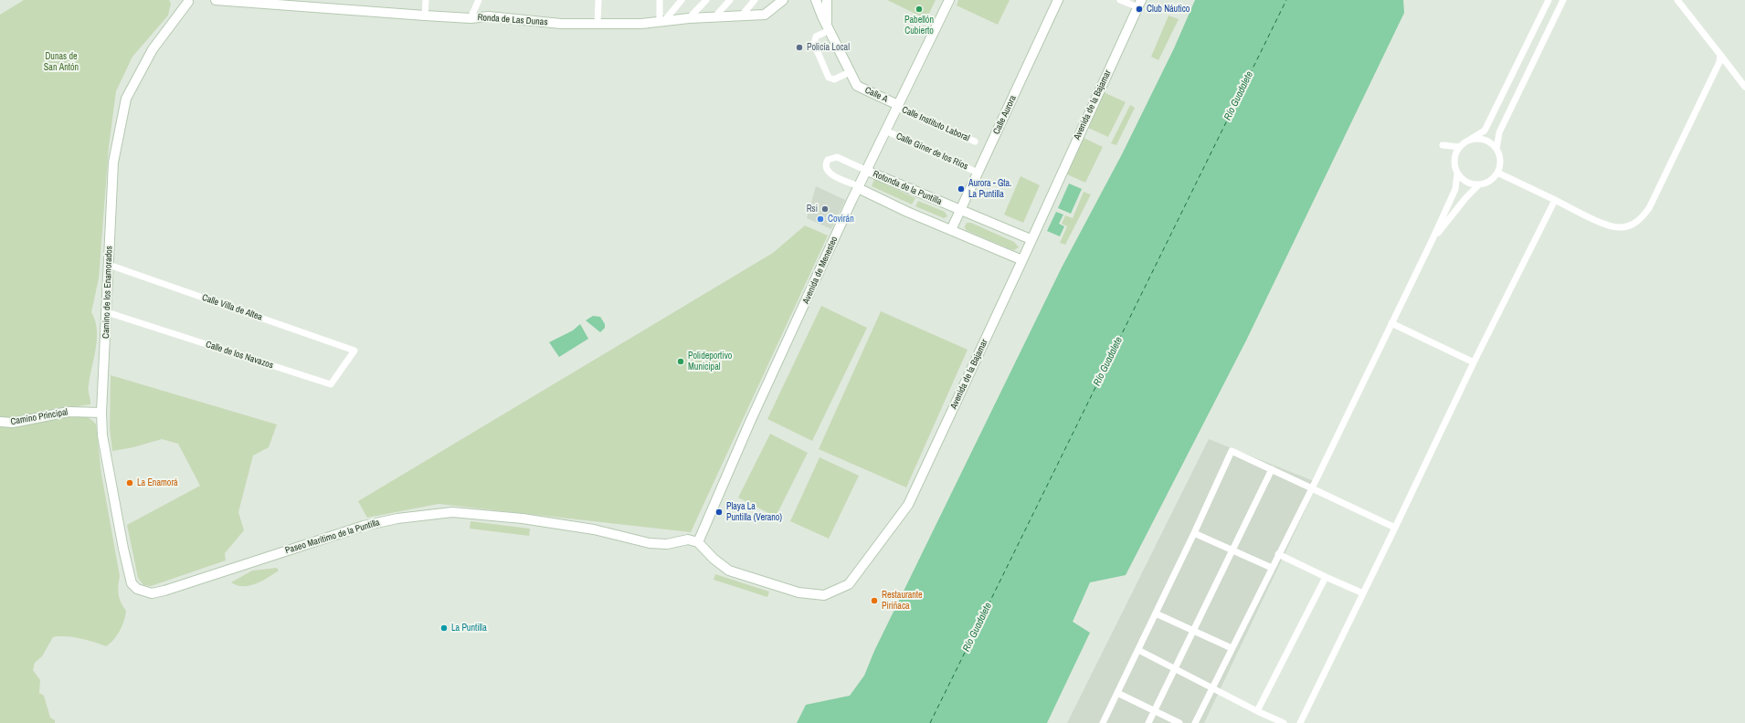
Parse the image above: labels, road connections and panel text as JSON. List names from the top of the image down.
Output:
{
  "streets": {
    "street": [
      "Ronda de Las Dunas",
      "Calle A",
      "Avenida de la Bajamar",
      "Calle Aurora",
      "Calle Instituto Laboral",
      "Calle Giner de los Ríos",
      "Rotonda de la Puntilla",
      "Avenida de Menesteo",
      "Camino de los Enamorados",
      "Calle Villa de Altea",
      "Calle de los Navazos",
      "Camino Principal",
      "Paseo Marítimo de la Puntilla"
    ]
  },
  "crossings": [
    ["Calle A", "Calle Instituto Laboral"],
    ["Calle A", "Avenida de Menesteo"],
    ["Avenida de la Bajamar", "Rotonda de la Puntilla"],
    ["Avenida de la Bajamar", "Avenida de Menesteo"],
    ["Avenida de la Bajamar", "Paseo Marítimo de la Puntilla"],
    ["Calle Aurora", "Calle Giner de los Ríos"],
    ["Calle Aurora", "Rotonda de la Puntilla"],
    ["Calle Instituto Laboral", "Avenida de Menesteo"],
    ["Calle Giner de los Ríos", "Avenida de Menesteo"],
    ["Rotonda de la Puntilla", "Avenida de Menesteo"],
    ["Avenida de Menesteo", "Paseo Marítimo de la Puntilla"],
    ["Camino de los Enamorados", "Calle Villa de Altea"],
    ["Camino de los Enamorados", "Calle de los Navazos"],
    ["Camino de los Enamorados", "Camino Principal"],
    ["Camino de los Enamorados", "Paseo Marítimo de la Puntilla"],
    ["Calle Villa de Altea", "Calle de los Navazos"]
  ],
  "water": ["Río Guadalete"],
  "parks": ["Dunas de San Antón"],
  "places": [
    "Pabellón Cubierto",
    "Club Náutico",
    "Policía Local",
    "Aurora - Gta. La Puntilla",
    "Rsi",
    "Covirán",
    "Polideportivo Municipal",
    "La Enamorá",
    "Playa La Puntilla (Verano)",
    "Restaurante Piriñaca",
    "La Puntilla"
  ]
}
